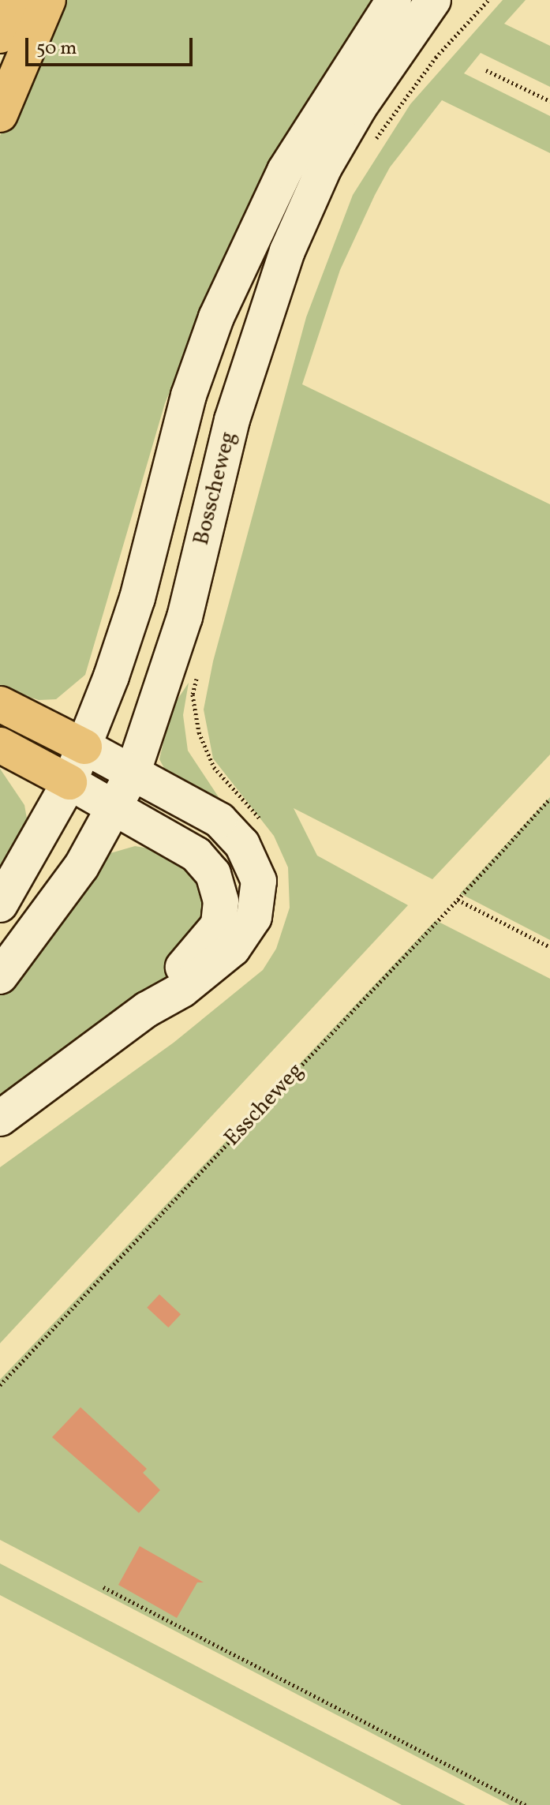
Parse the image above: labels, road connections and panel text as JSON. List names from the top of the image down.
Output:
{
  "streets": {
    "main road": ["Bosscheweg"],
    "path": ["Esscheweg"]
  },
  "scale_bar": "50 m"
}
